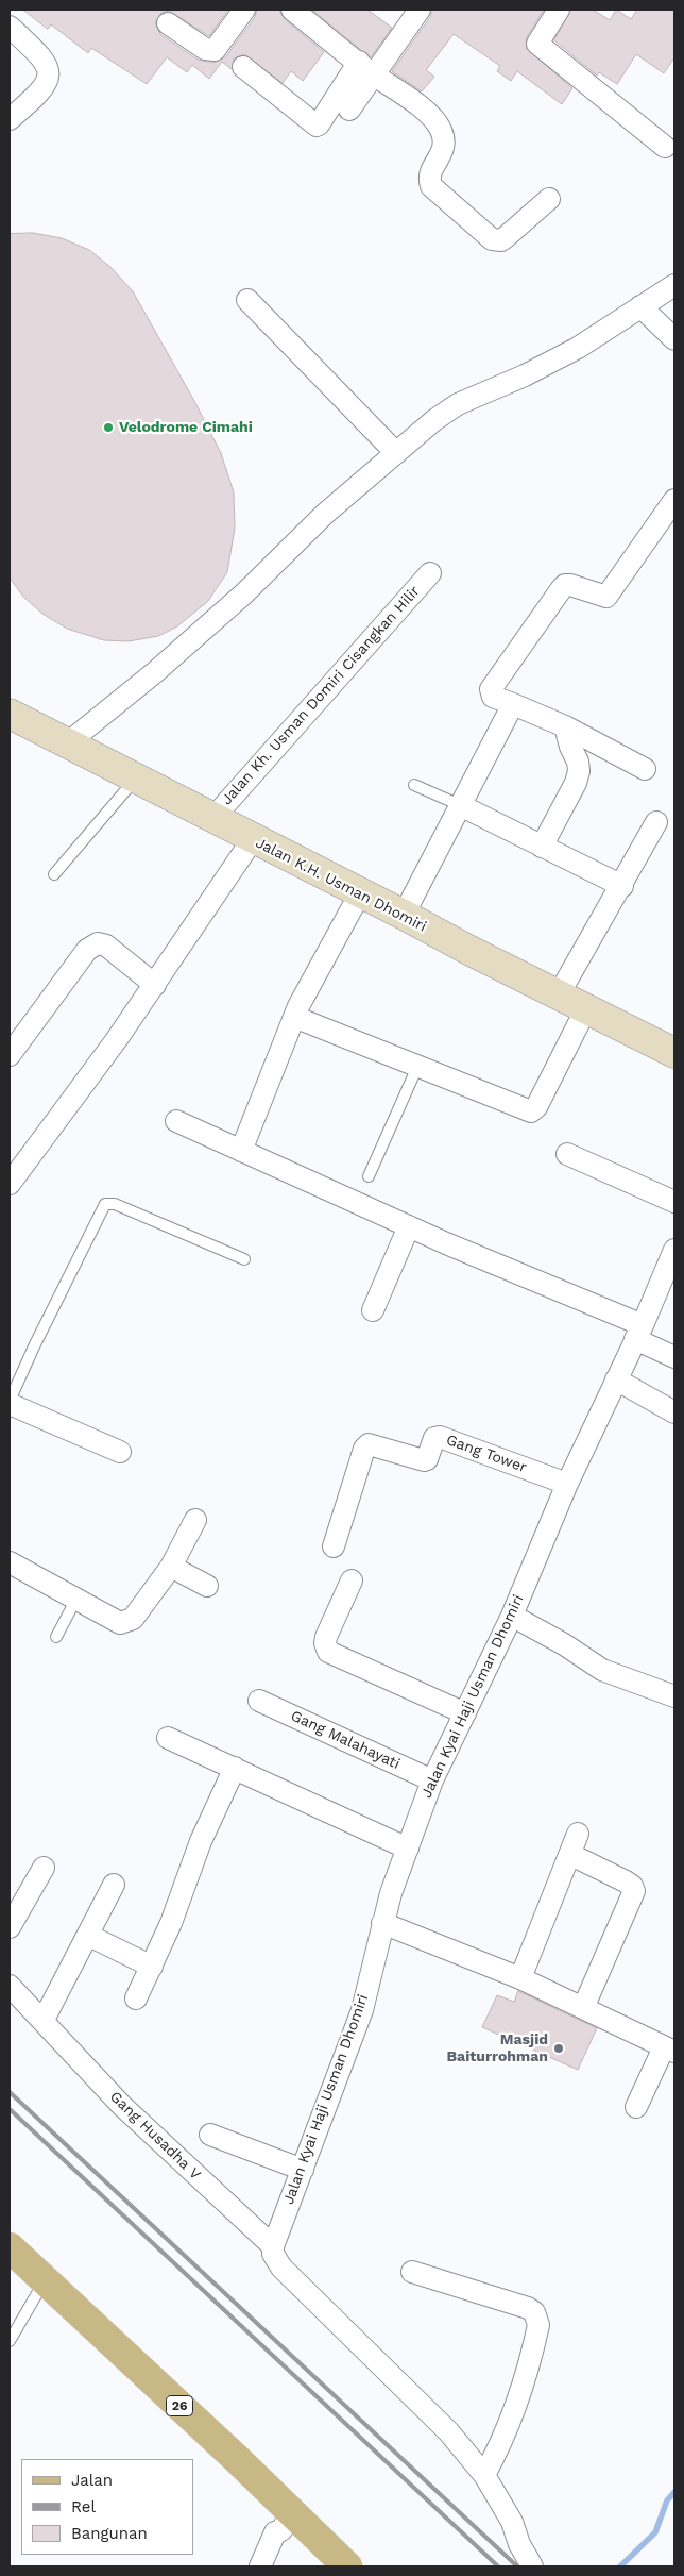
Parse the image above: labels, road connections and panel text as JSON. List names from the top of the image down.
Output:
{
  "streets": {
    "main road": ["Jalan K.H. Usman Dhomiri", "26"],
    "street": [
      "Jalan Kh. Usman Domiri Cisangkan Hilir",
      "Gang Tower",
      "Jalan Kyai Haji Usman Dhomiri",
      "Gang Malahayati",
      "Gang Husadha V"
    ]
  },
  "crossings": [
    ["Jalan Kh. Usman Domiri Cisangkan Hilir", "Jalan K.H. Usman Dhomiri"],
    ["Gang Tower", "Jalan Kyai Haji Usman Dhomiri"],
    ["Jalan Kyai Haji Usman Dhomiri", "Gang Malahayati"],
    ["Jalan Kyai Haji Usman Dhomiri", "Gang Husadha V"]
  ],
  "places": ["Velodrome Cimahi", "Masjid Baiturrohman"],
  "legend": ["Jalan", "Rel", "Bangunan"]
}
